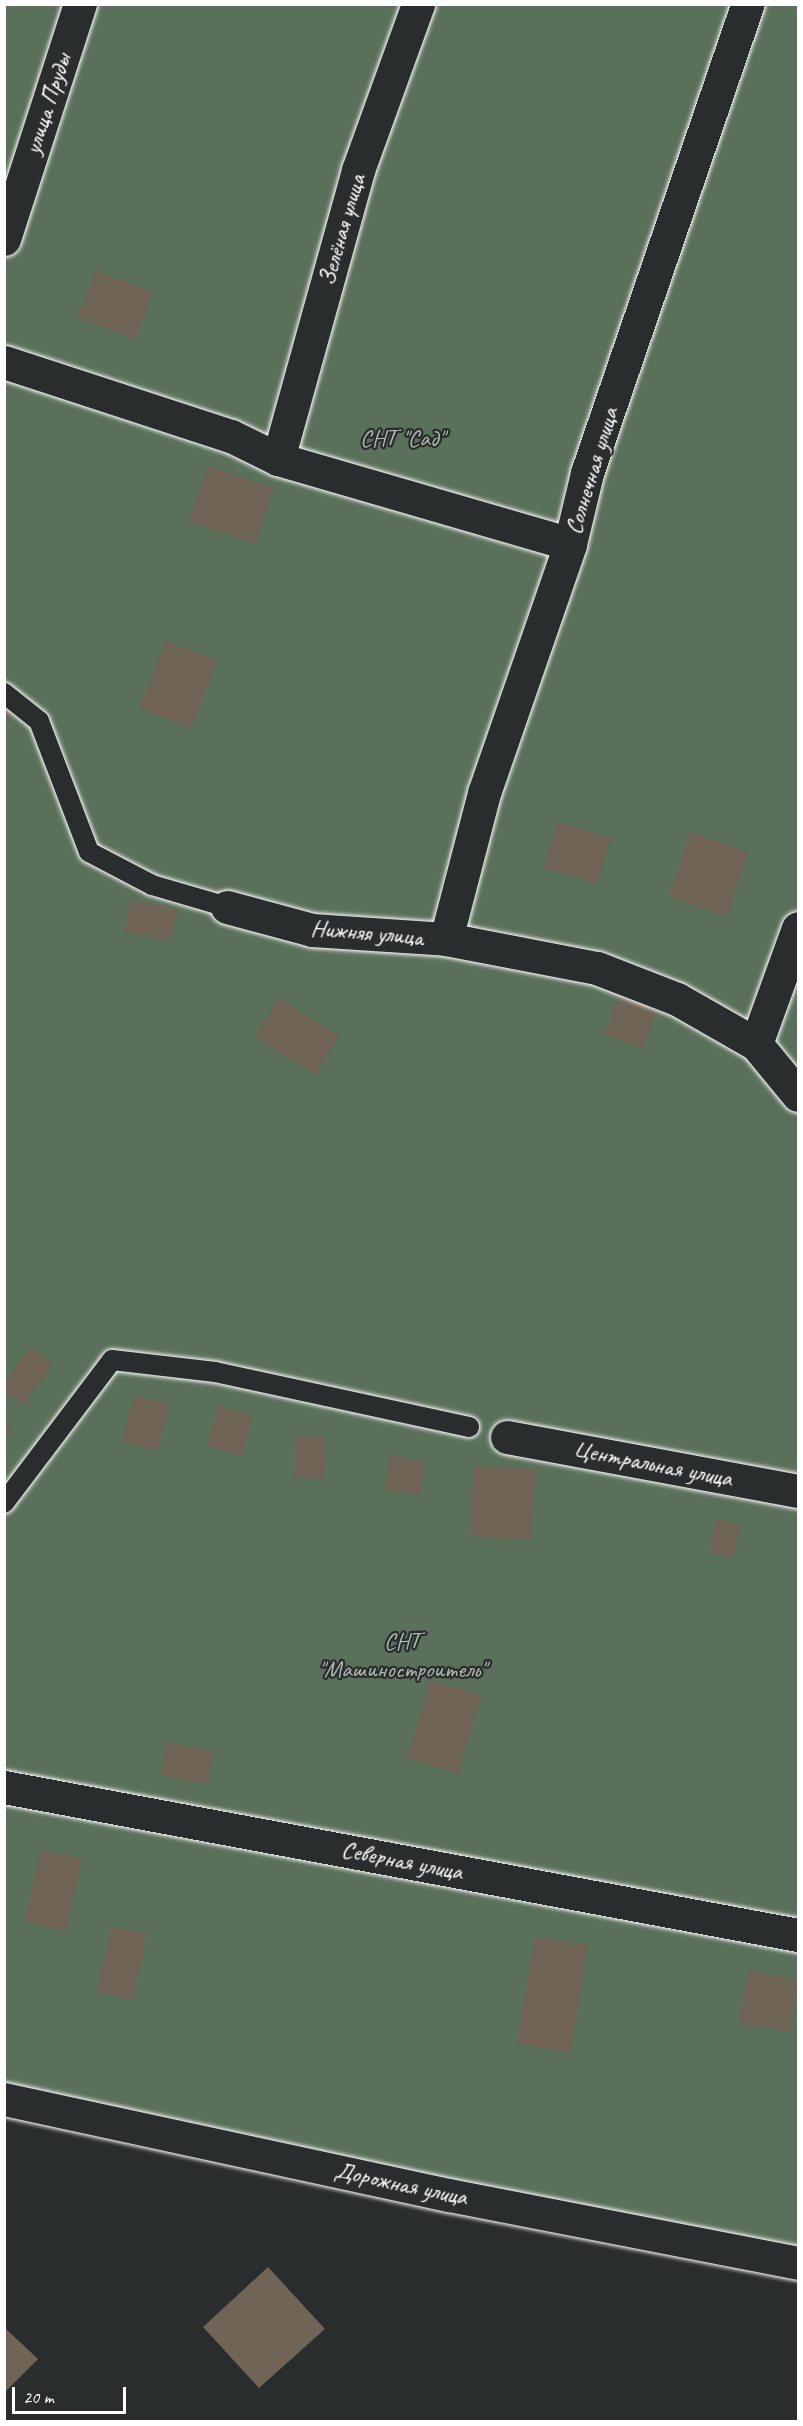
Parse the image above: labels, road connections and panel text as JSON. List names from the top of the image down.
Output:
{
  "streets": {
    "street": [
      "улица Пруды",
      "Зелёная улица",
      "Солнечная улица",
      "Нижняя улица",
      "Центральная улица",
      "Северная улица",
      "Дорожная улица"
    ]
  },
  "crossings": [
    ["Солнечная улица", "Нижняя улица"]
  ],
  "parks": ["СНТ \"Сад\"", "СНТ \"Машиностроитель\""],
  "scale_bar": "20 m"
}
